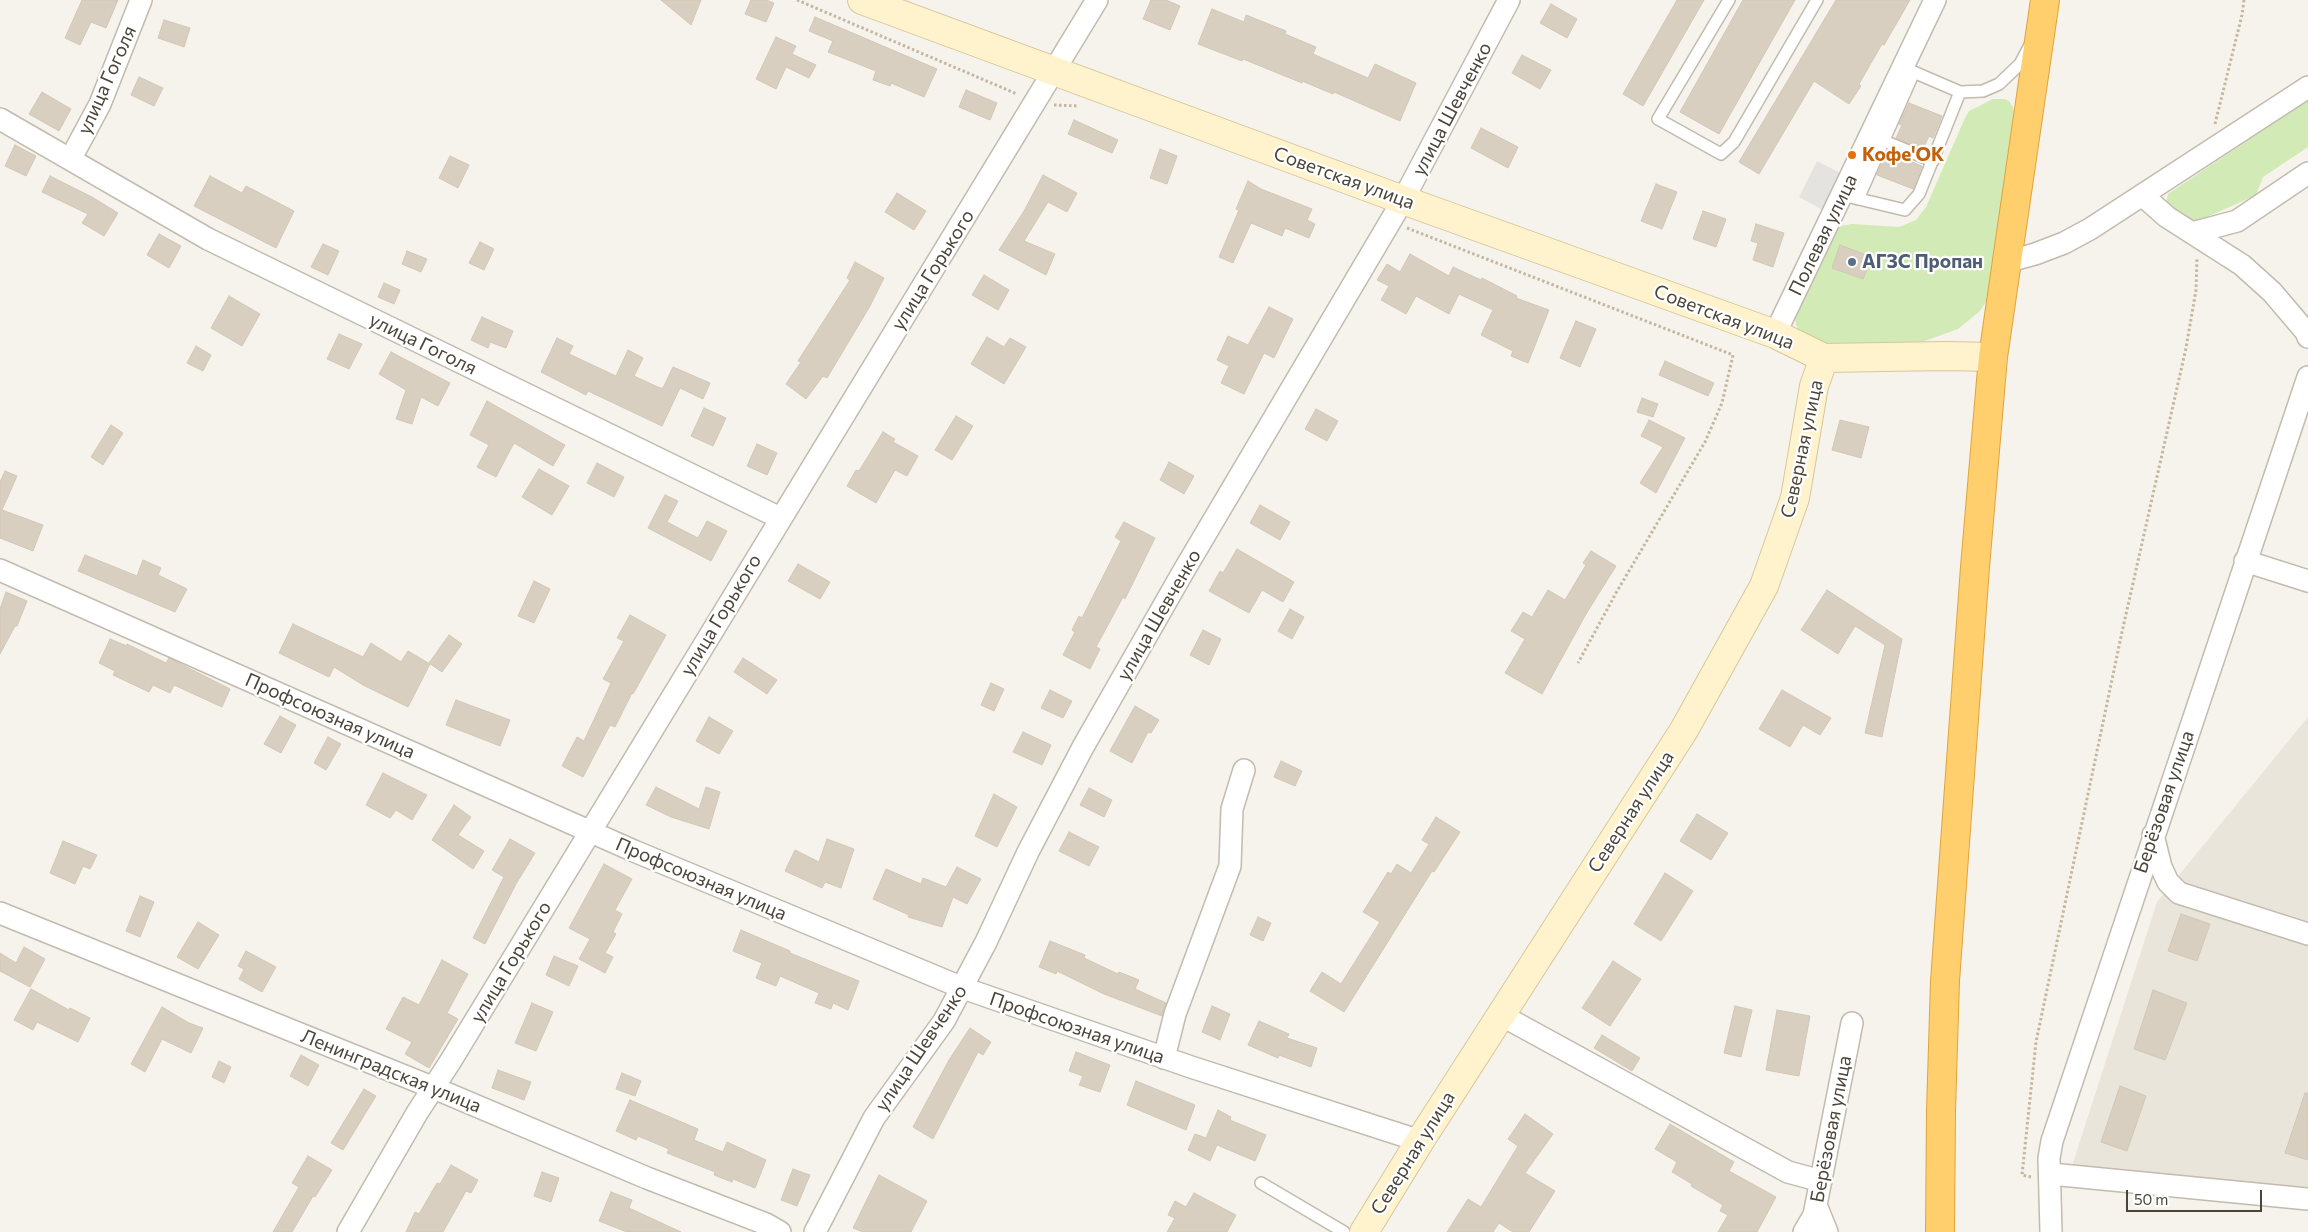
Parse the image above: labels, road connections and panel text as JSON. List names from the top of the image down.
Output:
{
  "streets": {
    "street": [
      "улица Гоголя",
      "улица Шевченко",
      "Советская улица",
      "Полевая улица",
      "улица Горького",
      "Северная улица",
      "Профсоюзная улица",
      "Берёзовая улица",
      "Ленинградская улица"
    ]
  },
  "crossings": [
    ["улица Гоголя", "улица Горького"],
    ["улица Шевченко", "Советская улица"],
    ["улица Шевченко", "Профсоюзная улица"],
    ["Советская улица", "Полевая улица"],
    ["Советская улица", "улица Горького"],
    ["Советская улица", "Северная улица"],
    ["улица Горького", "Профсоюзная улица"],
    ["улица Горького", "Ленинградская улица"],
    ["Северная улица", "Профсоюзная улица"]
  ],
  "places": ["Кофе'ОК", "АГЗС Пропан"],
  "scale_bar": "50 m"
}
